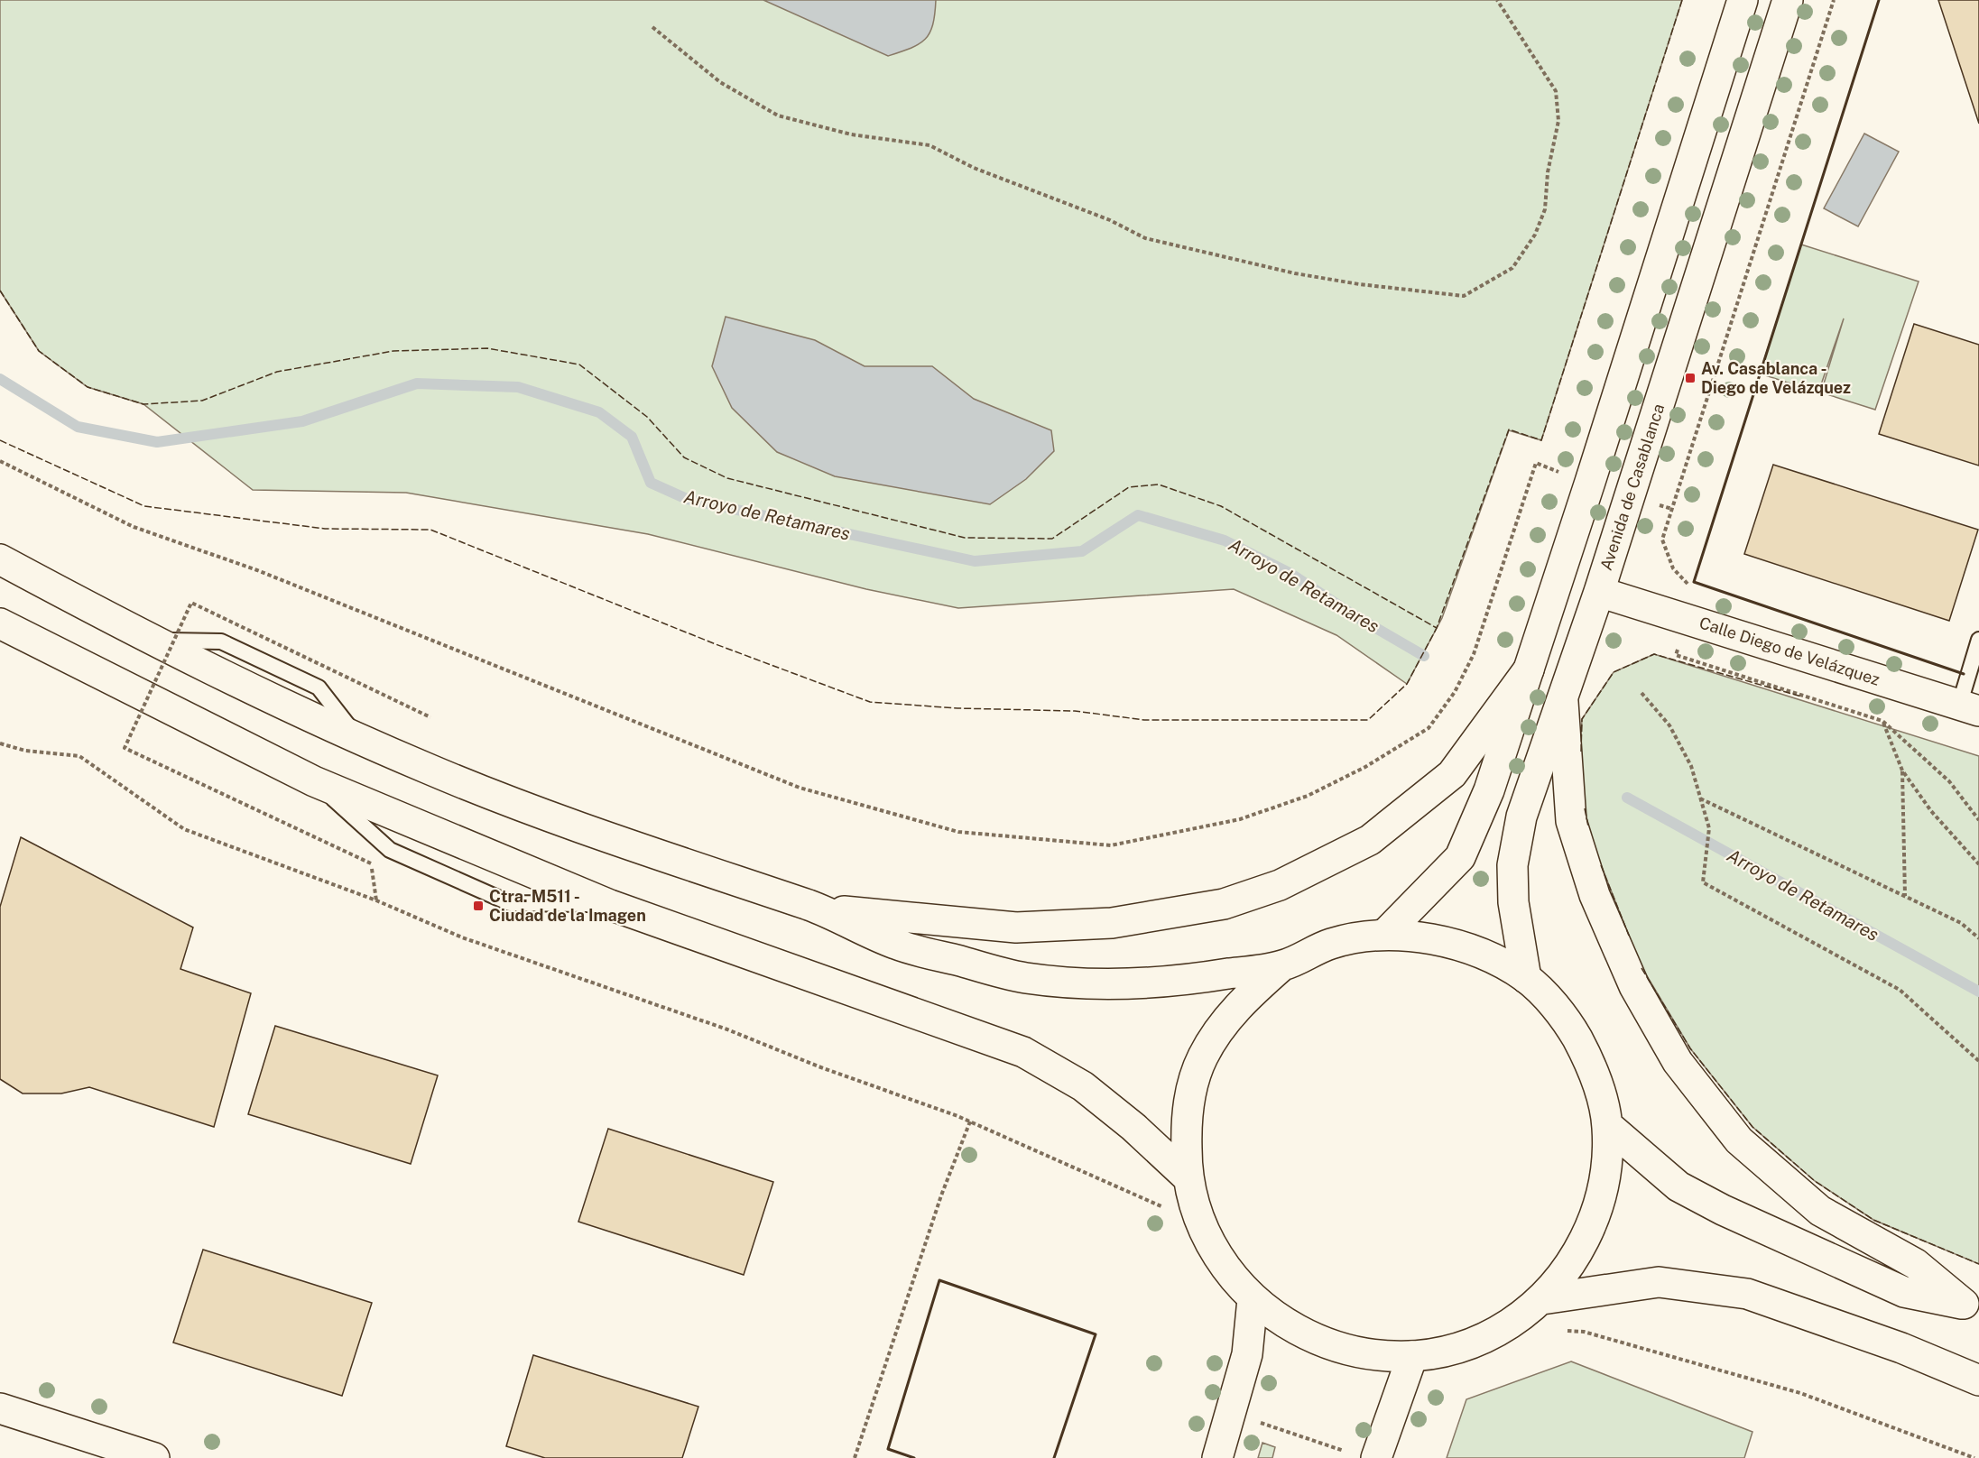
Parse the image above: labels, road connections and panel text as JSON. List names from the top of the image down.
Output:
{
  "streets": {
    "main road": ["Avenida de Casablanca", "Calle Diego de Velázquez"]
  },
  "crossings": [
    ["Avenida de Casablanca", "Calle Diego de Velázquez"]
  ],
  "water": ["Arroyo de Retamares"],
  "places": {
    "transit": ["Av. Casablanca - Diego de Velázquez", "Ctra. M511 - Ciudad de la Imagen"]
  }
}
